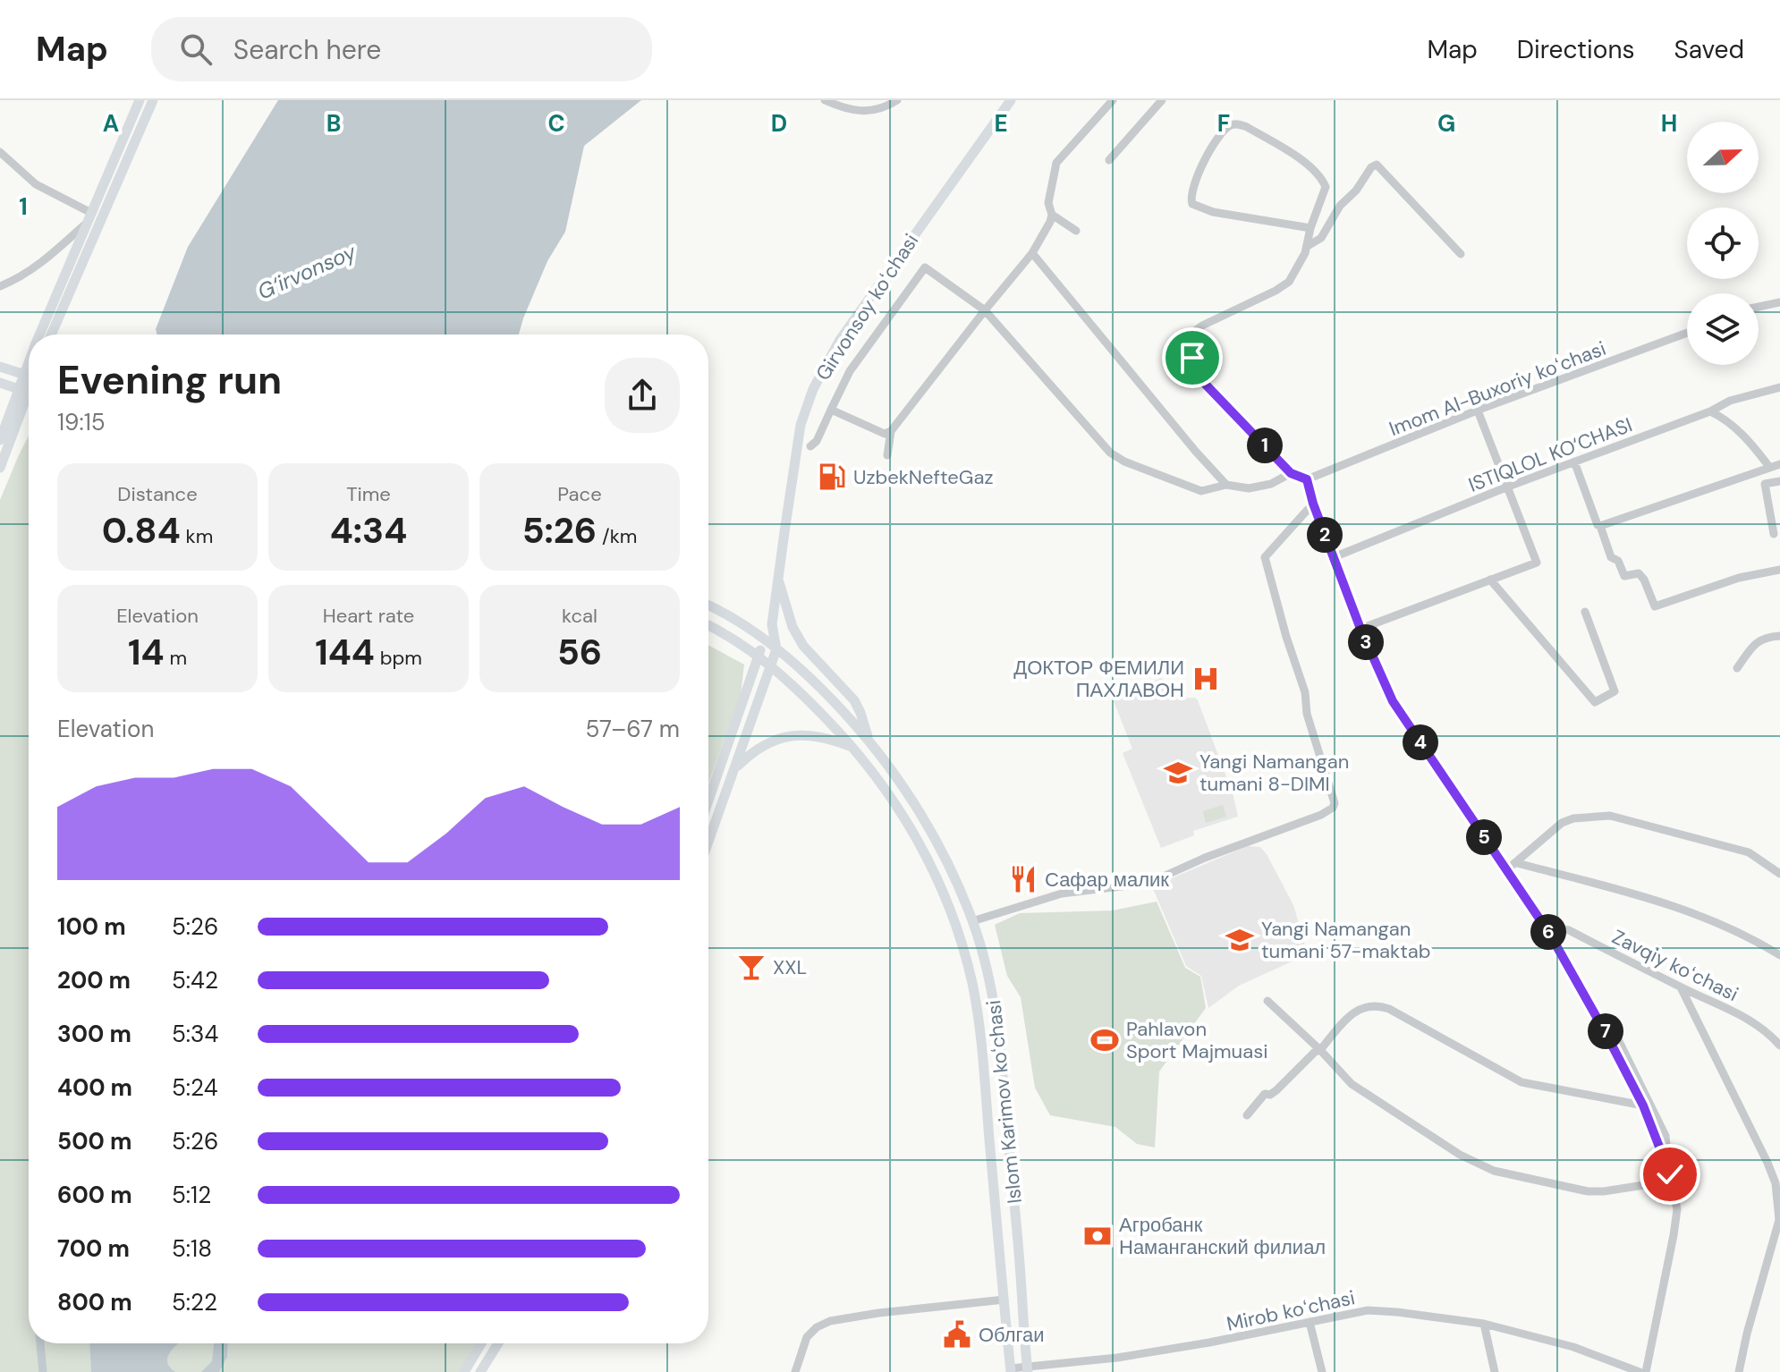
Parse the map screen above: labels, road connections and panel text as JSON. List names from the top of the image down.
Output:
{
  "streets": {
    "main road": ["Girvonsoy koʻchasi", "Islom Karimov koʻchasi"],
    "street": [
      "Imom Al-Buxoriy koʻchasi",
      "ISTIQLOL KO‘CHASI",
      "Zavqiy koʻchasi",
      "Mirob koʻchasi"
    ]
  },
  "crossings": [
    ["Girvonsoy koʻchasi", "Islom Karimov koʻchasi"],
    ["Islom Karimov koʻchasi", "Mirob koʻchasi"]
  ],
  "water": ["G‘irvonsoy"],
  "places": {
    "fuel station": ["UzbekNefteGaz"],
    "hospital": ["ДОКТОР ФЕМИЛИ ПАХЛАВОН"],
    "school or university": ["Yangi Namangan tumani 8-DIMI", "Yangi Namangan tumani 57-maktab"],
    "restaurant": ["Сафар малик"],
    "bar": ["XXL"],
    "sports": ["Pahlavon Sport Majmuasi"],
    "bank": ["Агробанк Наманганский филиал"],
    "public building": ["Облгаи"]
  },
  "north": "right",
  "page": {
    "header": "Map",
    "search": "Search here",
    "nav": ["Map", "Directions", "Saved"],
    "heading": ["Evening run", "19:15"],
    "pins": [
      "1",
      "2",
      "3",
      "4",
      "5",
      "6",
      "7"
    ],
    "stats": [
      ["Distance", "0.84 km"],
      ["Time", "4:34"],
      ["Pace", "5:26 /km"],
      ["Elevation", "14 m"],
      ["Heart rate", "144 bpm"],
      ["kcal", "56"]
    ],
    "chart": ["Elevation", "57–67 m"],
    "list": [
      {
        "name": "100 m",
        "note": "5:26"
      },
      {
        "name": "200 m",
        "note": "5:42"
      },
      {
        "name": "300 m",
        "note": "5:34"
      },
      {
        "name": "400 m",
        "note": "5:24"
      },
      {
        "name": "500 m",
        "note": "5:26"
      },
      {
        "name": "600 m",
        "note": "5:12"
      },
      {
        "name": "700 m",
        "note": "5:18"
      },
      {
        "name": "800 m",
        "note": "5:22"
      }
    ]
  },
  "grid": {
    "columns": [
      "A",
      "B",
      "C",
      "D",
      "E",
      "F",
      "G",
      "H"
    ],
    "rows": ["1"]
  }
}
